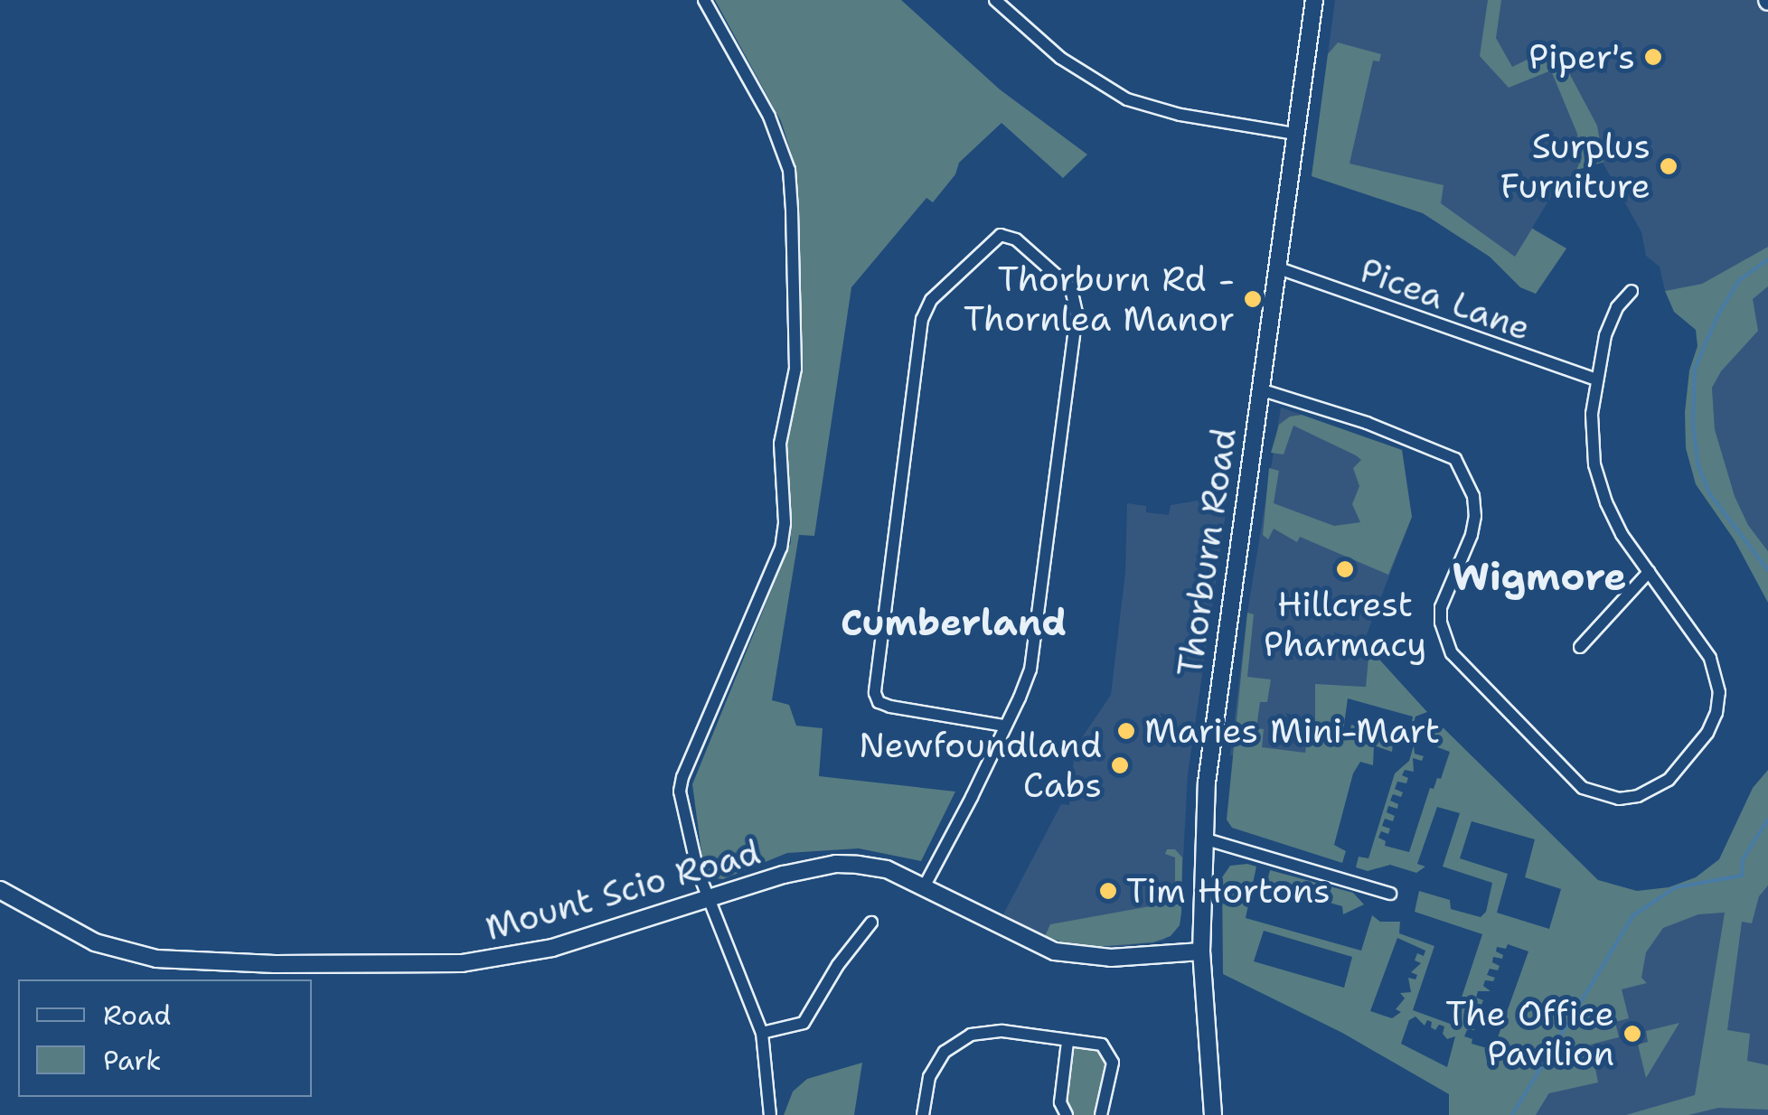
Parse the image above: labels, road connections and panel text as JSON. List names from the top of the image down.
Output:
{
  "streets": {
    "street": ["Picea Lane", "Thorburn Road", "Mount Scio Road"]
  },
  "crossings": [
    ["Picea Lane", "Thorburn Road"],
    ["Thorburn Road", "Mount Scio Road"]
  ],
  "districts": ["Wigmore", "Cumberland"],
  "places": [
    "Piper's",
    "Surplus Furniture",
    "Thorburn Rd - Thornlea Manor",
    "Hillcrest Pharmacy",
    "Maries Mini-Mart",
    "Newfoundland Cabs",
    "Tim Hortons",
    "The Office Pavilion"
  ],
  "legend": ["Road", "Park"]
}
